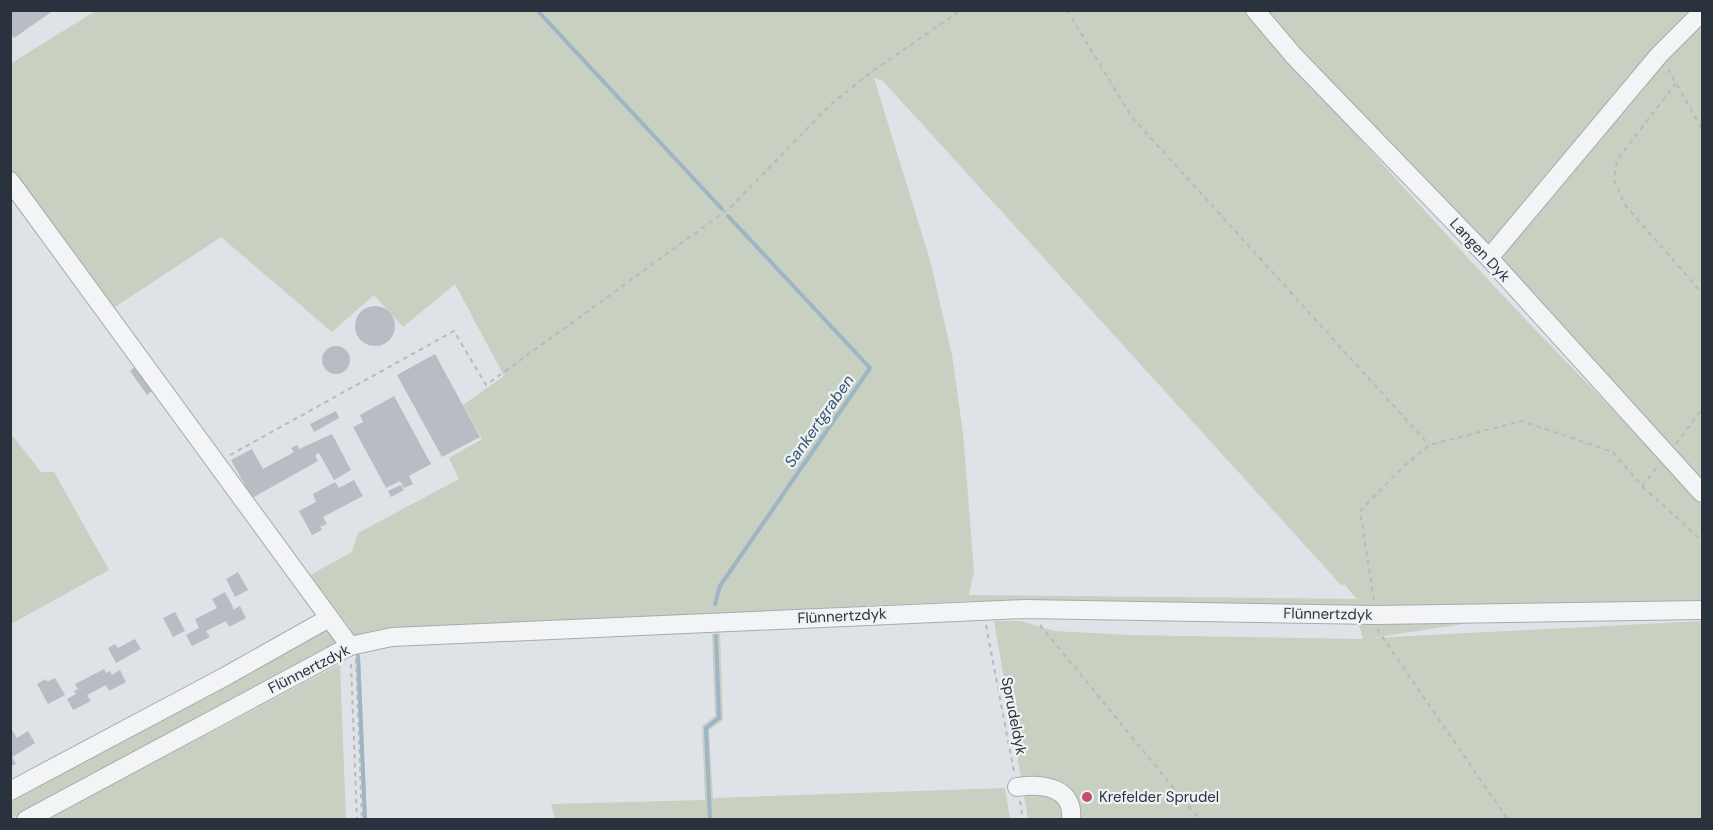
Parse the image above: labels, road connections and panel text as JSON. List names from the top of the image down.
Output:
{
  "streets": {
    "street": ["Langen Dyk", "Flünnertzdyk"],
    "path": ["Sprudeldyk"]
  },
  "water": ["Sankertgraben"],
  "places": ["Krefelder Sprudel"]
}
